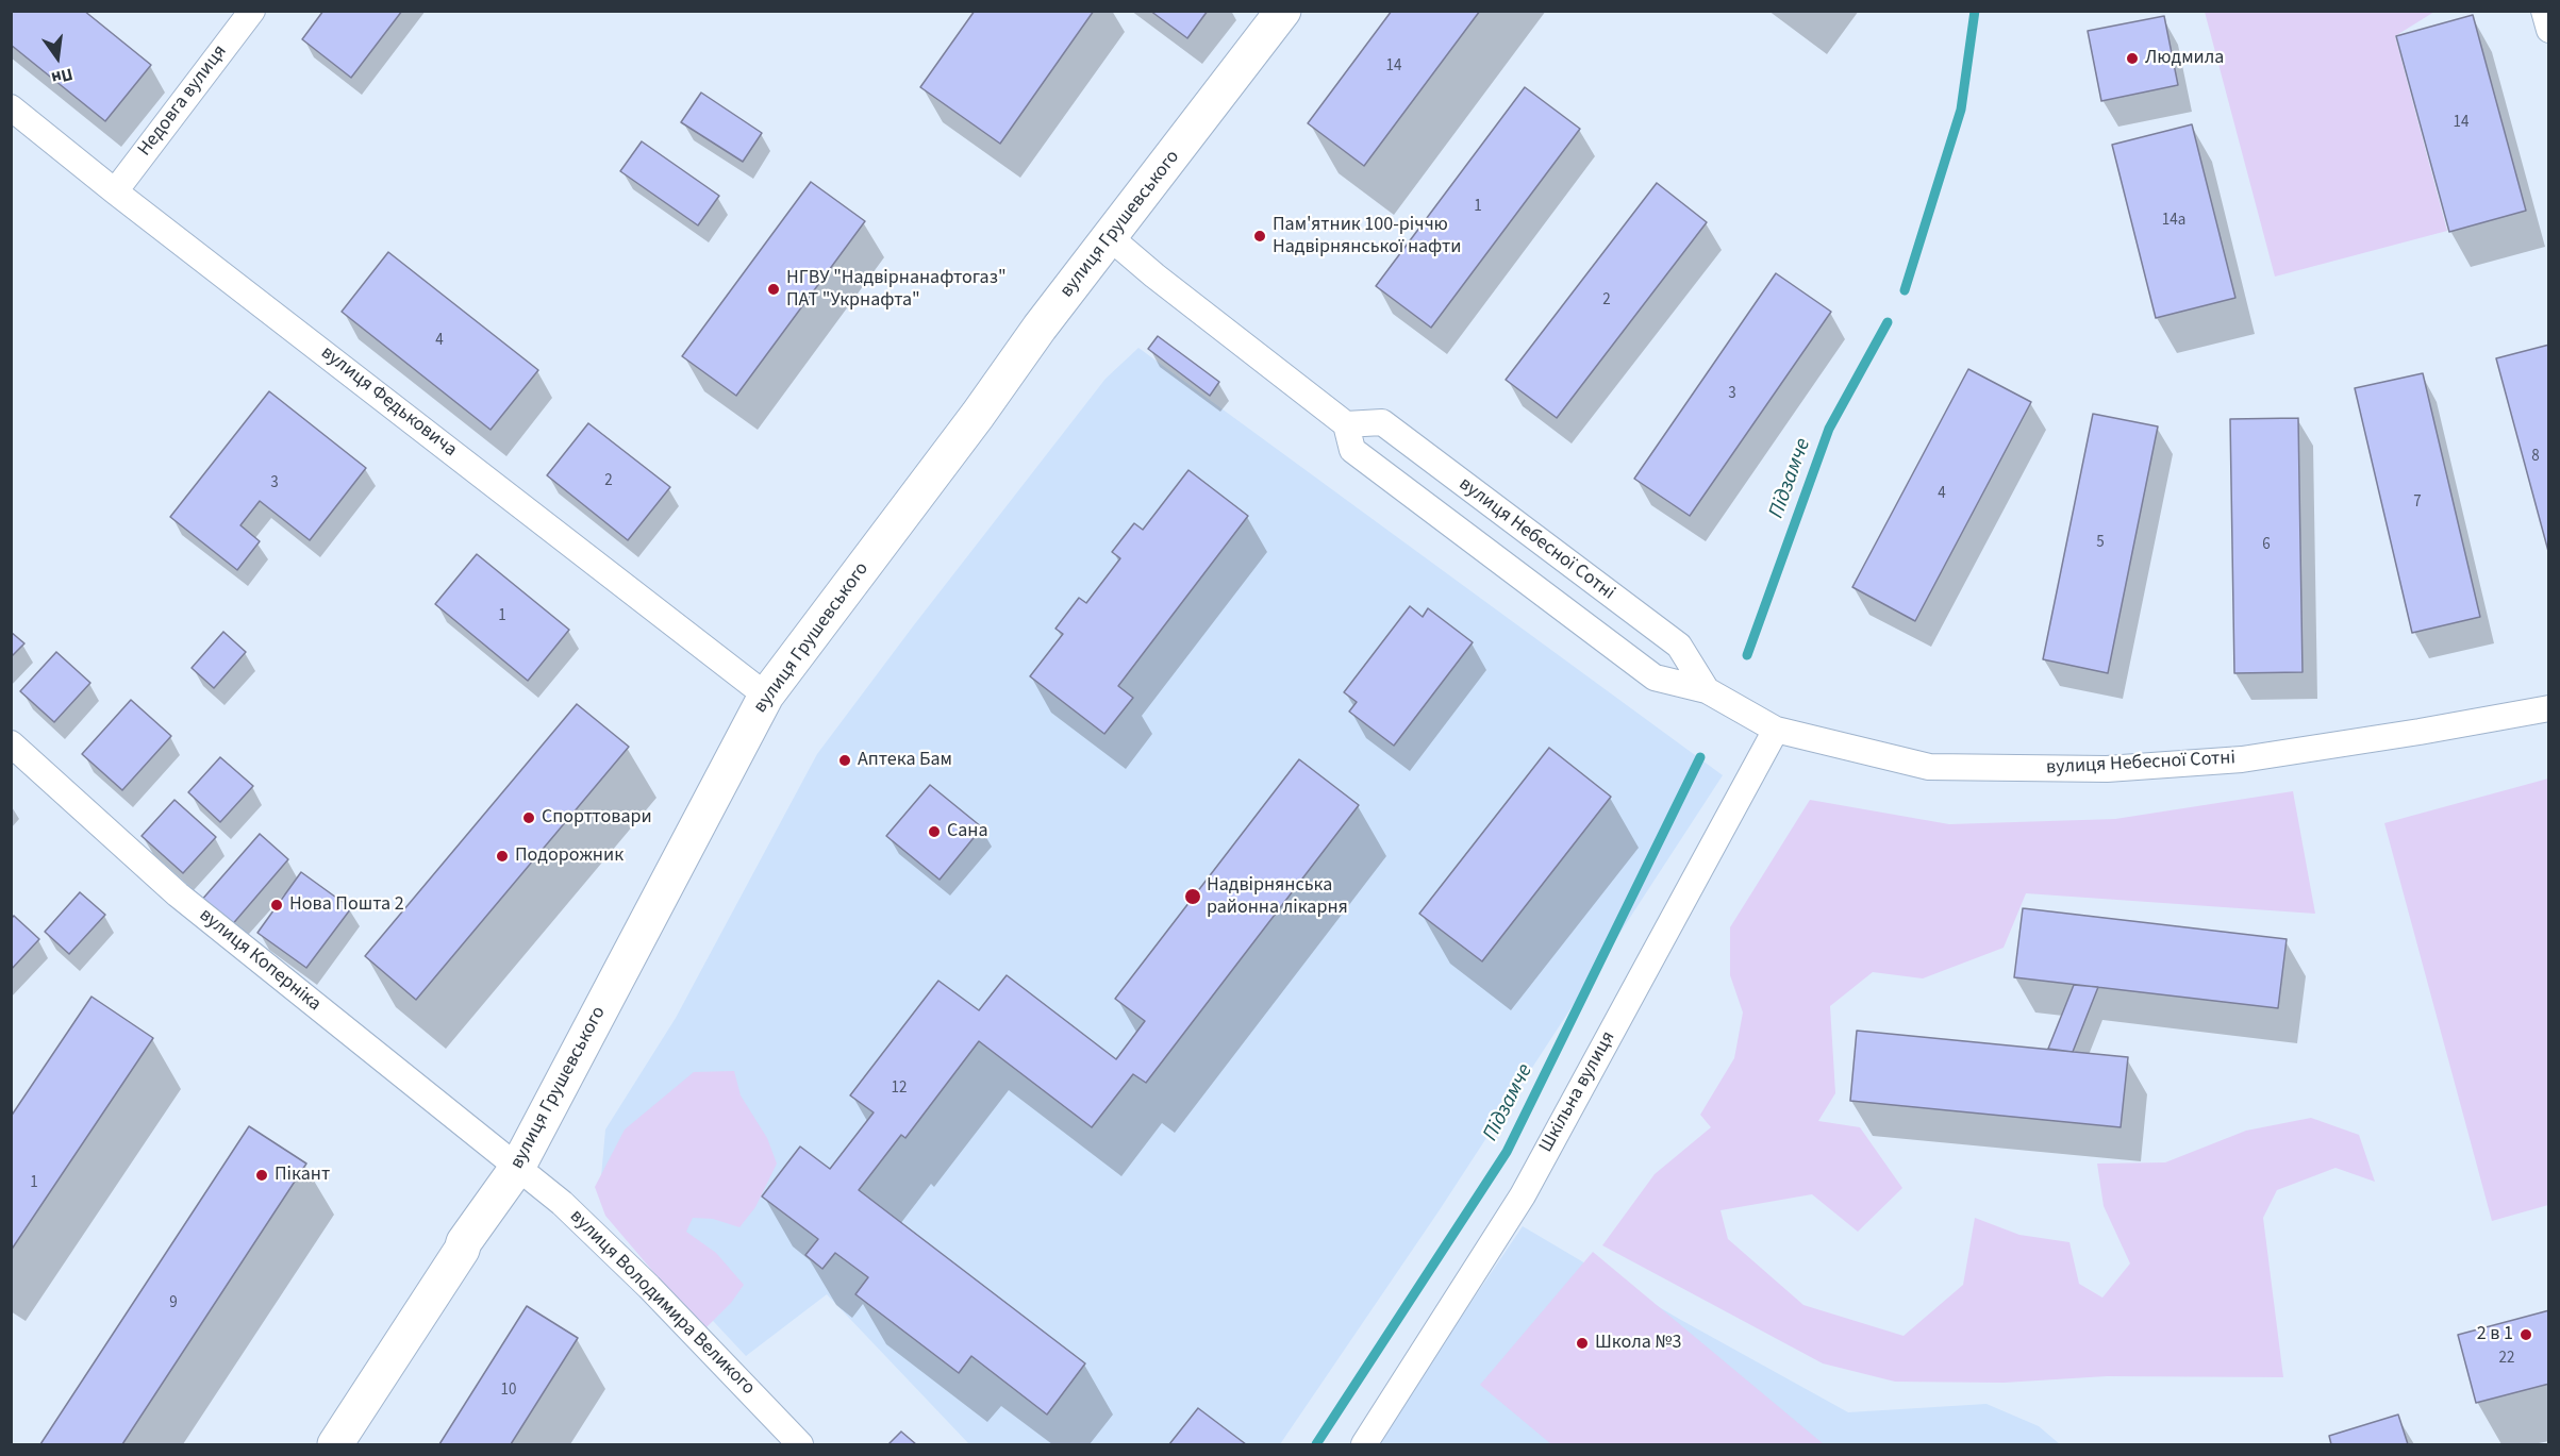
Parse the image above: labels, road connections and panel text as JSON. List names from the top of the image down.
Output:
{
  "streets": {
    "street": [
      "Недовга вулиця",
      "вулиця Грушевського",
      "вулиця Федьковича",
      "вулиця Небесної Сотні",
      "вулиця Коперніка",
      "Шкільна вулиця",
      "вулиця Володимира Великого"
    ]
  },
  "crossings": [
    ["Недовга вулиця", "вулиця Федьковича"],
    ["вулиця Грушевського", "вулиця Федьковича"],
    ["вулиця Грушевського", "вулиця Коперніка"],
    ["вулиця Грушевського", "вулиця Володимира Великого"],
    ["вулиця Небесної Сотні", "Шкільна вулиця"],
    ["вулиця Коперніка", "вулиця Володимира Великого"]
  ],
  "water": ["Підзамче"],
  "places": [
    "Людмила",
    "Пам'ятник 100-річчю Надвірнянської нафти",
    "НГВУ \"Надвірнанафтогаз\" ПАТ \"Укрнафта\"",
    "Аптека Бам",
    "Спорттовари",
    "Сана",
    "Подорожник",
    "Надвірнянська районна лікарня",
    "Нова Пошта 2",
    "Пікант",
    "2 в 1",
    "Школа №3"
  ],
  "house_numbers": [
    "14",
    "14",
    "1",
    "14а",
    "2",
    "4",
    "3",
    "8",
    "2",
    "3",
    "4",
    "7",
    "5",
    "6",
    "1",
    "12",
    "1",
    "9",
    "22",
    "10"
  ],
  "north": "bottom"
}
